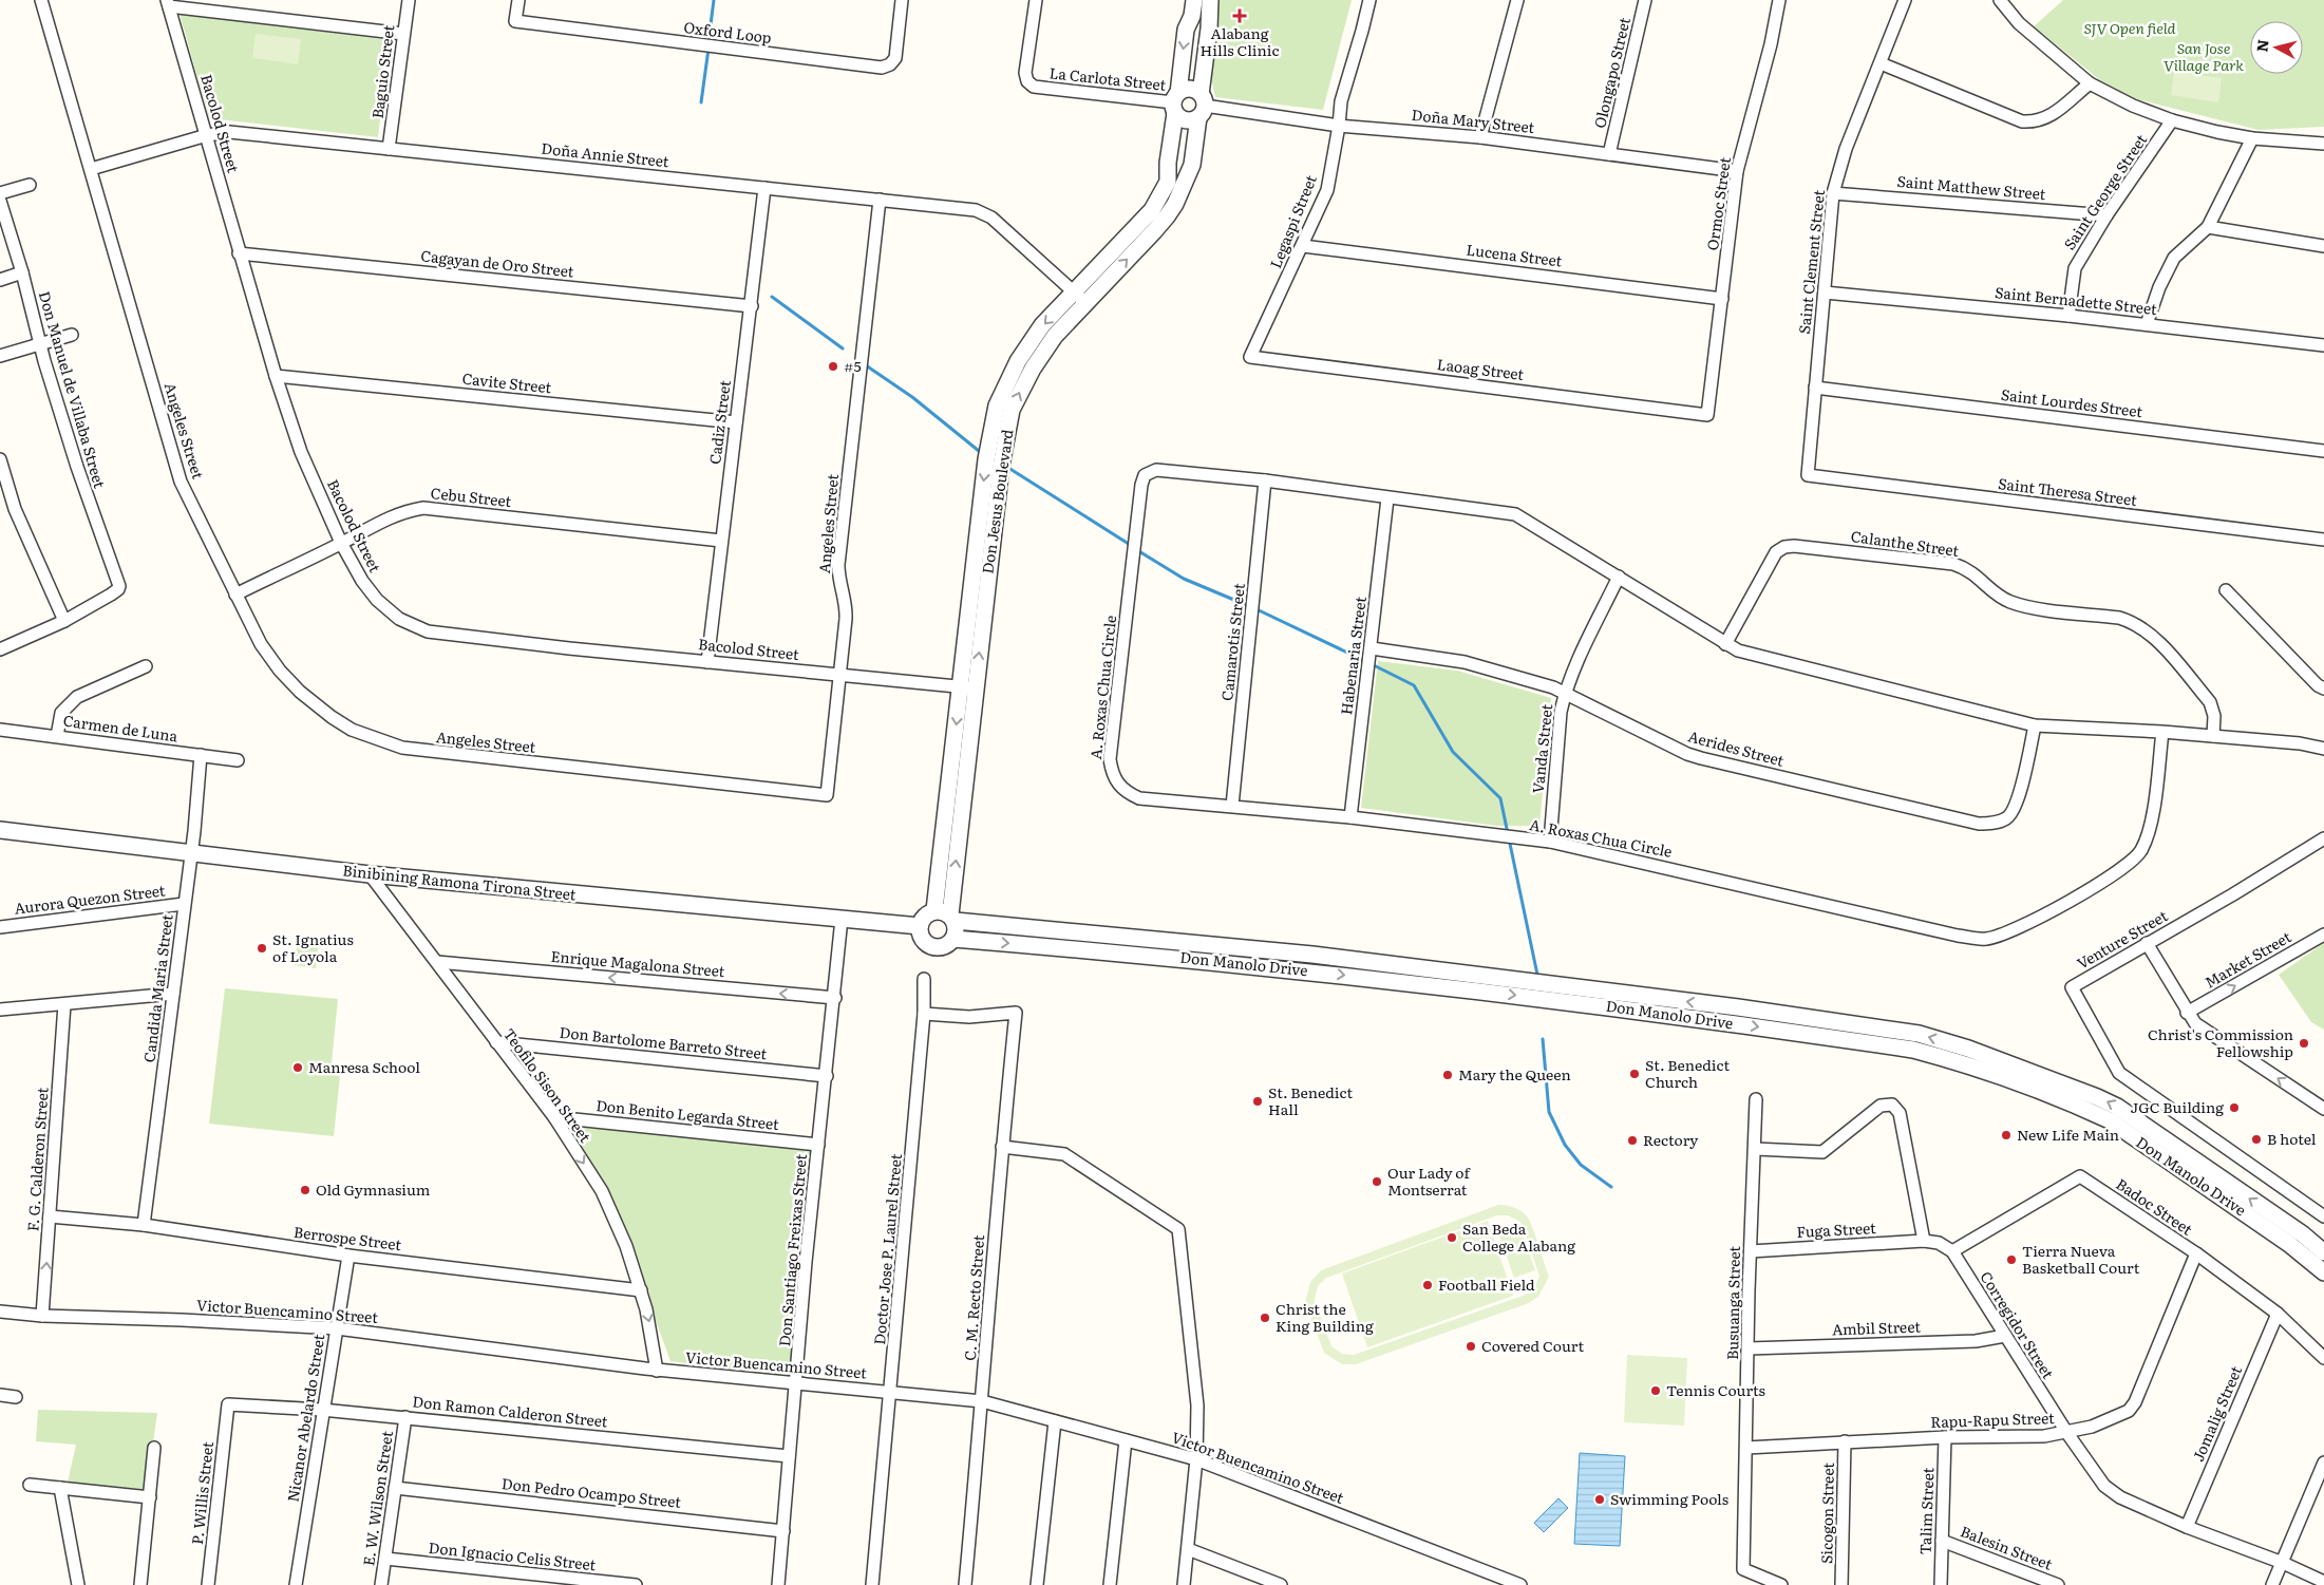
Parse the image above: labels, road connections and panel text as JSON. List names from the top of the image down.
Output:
{
  "streets": {
    "street": [
      "Oxford Loop",
      "Baguio Street",
      "Olongapo Street",
      "La Carlota Street",
      "Doña Mary Street",
      "Bacolod Street",
      "Doña Annie Street",
      "Saint Matthew Street",
      "Saint George Street",
      "Ormoc Street",
      "Legaspi Street",
      "Lucena Street",
      "Saint Clement Street",
      "Cagayan de Oro Street",
      "Saint Bernadette Street",
      "Laoag Street",
      "Cavite Street",
      "Don Manuel de Villaba Street",
      "Saint Lourdes Street",
      "Cadiz Street",
      "Angeles Street",
      "Saint Theresa Street",
      "Cebu Street",
      "Don Jesus Boulevard",
      "Calanthe Street",
      "Camarotis Street",
      "Habenaria Street",
      "A. Roxas Chua Circle",
      "Carmen de Luna",
      "Vanda Street",
      "Aerides Street",
      "Binibining Ramona Tirona Street",
      "Aurora Quezon Street",
      "Venture Street",
      "Market Street",
      "Enrique Magalona Street",
      "Don Manolo Drive",
      "Candida Maria Street",
      "Don Bartolome Barreto Street",
      "Teofilo Sison Street",
      "Don Benito Legarda Street",
      "F. G. Calderon Street",
      "Badoc Street",
      "Fuga Street",
      "Berrospe Street",
      "Doctor Jose P. Laurel Street",
      "Don Santiago Freixas Street",
      "C. M. Recto Street",
      "Busuanga Street",
      "Victor Buencamino Street",
      "Corregidor Street",
      "Ambil Street",
      "Don Ramon Calderon Street",
      "Jomalig Street",
      "Nicanor Abelardo Street",
      "Rapu-Rapu Street",
      "P. Willis Street",
      "Don Pedro Ocampo Street",
      "E. W. Wilson Street",
      "Talim Street",
      "Sicogon Street",
      "Balesin Street",
      "Don Ignacio Celis Street"
    ]
  },
  "crossings": [
    ["Baguio Street", "Doña Annie Street"],
    ["Olongapo Street", "Doña Mary Street"],
    ["La Carlota Street", "Don Jesus Boulevard"],
    ["Doña Mary Street", "Ormoc Street"],
    ["Doña Mary Street", "Legaspi Street"],
    ["Doña Mary Street", "Don Jesus Boulevard"],
    ["Bacolod Street", "Doña Annie Street"],
    ["Bacolod Street", "Cagayan de Oro Street"],
    ["Bacolod Street", "Cavite Street"],
    ["Bacolod Street", "Cadiz Street"],
    ["Bacolod Street", "Angeles Street"],
    ["Bacolod Street", "Cebu Street"],
    ["Bacolod Street", "Don Jesus Boulevard"],
    ["Doña Annie Street", "Cadiz Street"],
    ["Doña Annie Street", "Angeles Street"],
    ["Doña Annie Street", "Don Jesus Boulevard"],
    ["Saint Matthew Street", "Saint George Street"],
    ["Saint Matthew Street", "Saint Clement Street"],
    ["Saint George Street", "Saint Bernadette Street"],
    ["Ormoc Street", "Lucena Street"],
    ["Ormoc Street", "Laoag Street"],
    ["Legaspi Street", "Lucena Street"],
    ["Legaspi Street", "Laoag Street"],
    ["Saint Clement Street", "Saint Bernadette Street"],
    ["Saint Clement Street", "Saint Lourdes Street"],
    ["Saint Clement Street", "Saint Theresa Street"],
    ["Cagayan de Oro Street", "Cadiz Street"],
    ["Cavite Street", "Cadiz Street"],
    ["Cadiz Street", "Cebu Street"],
    ["Angeles Street", "Cebu Street"],
    ["Don Jesus Boulevard", "Binibining Ramona Tirona Street"],
    ["Don Jesus Boulevard", "Don Manolo Drive"],
    ["Calanthe Street", "A. Roxas Chua Circle"],
    ["Camarotis Street", "A. Roxas Chua Circle"],
    ["Habenaria Street", "A. Roxas Chua Circle"],
    ["Habenaria Street", "Aerides Street"],
    ["A. Roxas Chua Circle", "Vanda Street"],
    ["A. Roxas Chua Circle", "Aerides Street"],
    ["Carmen de Luna", "Candida Maria Street"],
    ["Vanda Street", "Aerides Street"],
    ["Binibining Ramona Tirona Street", "Don Manolo Drive"],
    ["Binibining Ramona Tirona Street", "Candida Maria Street"],
    ["Binibining Ramona Tirona Street", "Teofilo Sison Street"],
    ["Binibining Ramona Tirona Street", "Don Santiago Freixas Street"],
    ["Aurora Quezon Street", "Candida Maria Street"],
    ["Enrique Magalona Street", "Teofilo Sison Street"],
    ["Enrique Magalona Street", "Don Santiago Freixas Street"],
    ["Candida Maria Street", "Berrospe Street"],
    ["Don Bartolome Barreto Street", "Teofilo Sison Street"],
    ["Don Bartolome Barreto Street", "Don Santiago Freixas Street"],
    ["Teofilo Sison Street", "Don Benito Legarda Street"],
    ["Teofilo Sison Street", "Berrospe Street"],
    ["Teofilo Sison Street", "Victor Buencamino Street"],
    ["Don Benito Legarda Street", "Don Santiago Freixas Street"],
    ["F. G. Calderon Street", "Berrospe Street"],
    ["F. G. Calderon Street", "Victor Buencamino Street"],
    ["Badoc Street", "Corregidor Street"],
    ["Badoc Street", "Jomalig Street"],
    ["Badoc Street", "Rapu-Rapu Street"],
    ["Fuga Street", "Busuanga Street"],
    ["Berrospe Street", "Nicanor Abelardo Street"],
    ["Doctor Jose P. Laurel Street", "C. M. Recto Street"],
    ["Doctor Jose P. Laurel Street", "Victor Buencamino Street"],
    ["Don Santiago Freixas Street", "Victor Buencamino Street"],
    ["Don Santiago Freixas Street", "Don Ramon Calderon Street"],
    ["Don Santiago Freixas Street", "Don Pedro Ocampo Street"],
    ["C. M. Recto Street", "Victor Buencamino Street"],
    ["Busuanga Street", "Ambil Street"],
    ["Busuanga Street", "Rapu-Rapu Street"],
    ["Victor Buencamino Street", "Nicanor Abelardo Street"],
    ["Corregidor Street", "Ambil Street"],
    ["Corregidor Street", "Jomalig Street"],
    ["Corregidor Street", "Rapu-Rapu Street"],
    ["Don Ramon Calderon Street", "Nicanor Abelardo Street"],
    ["Don Ramon Calderon Street", "P. Willis Street"],
    ["Don Ramon Calderon Street", "E. W. Wilson Street"],
    ["Rapu-Rapu Street", "Talim Street"],
    ["Rapu-Rapu Street", "Sicogon Street"],
    ["Don Pedro Ocampo Street", "E. W. Wilson Street"],
    ["E. W. Wilson Street", "Don Ignacio Celis Street"],
    ["Talim Street", "Balesin Street"]
  ],
  "one_way": ["Market Street", "Enrique Magalona Street", "Teofilo Sison Street"],
  "parks": ["SJV Open field", "San Jose Village Park"],
  "places": {
    "health": ["Alabang Hills Clinic"],
    "other": [
      "#5",
      "St. Ignatius of Loyola",
      "Christ's Commission Fellowship",
      "Manresa School",
      "St. Benedict Church",
      "Mary the Queen",
      "St. Benedict Hall",
      "JGC Building",
      "New Life Main",
      "B hotel",
      "Rectory",
      "Our Lady of Montserrat",
      "Old Gymnasium",
      "San Beda College Alabang",
      "Tierra Nueva Basketball Court",
      "Football Field",
      "Christ the King Building",
      "Covered Court",
      "Tennis Courts",
      "Swimming Pools"
    ]
  },
  "north": "left"
}
